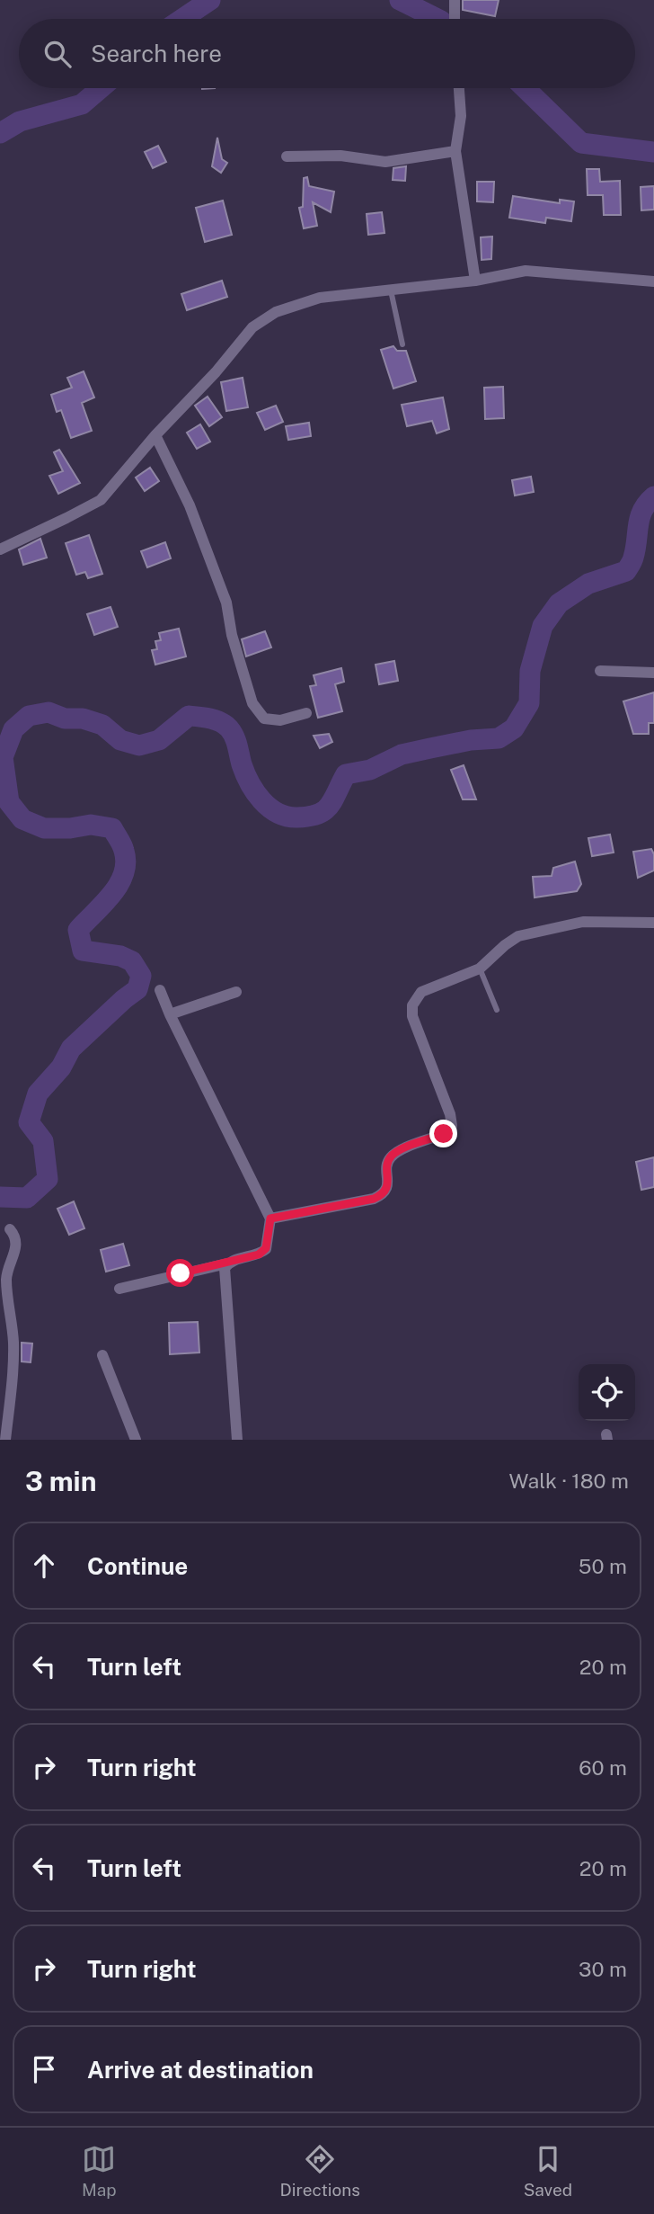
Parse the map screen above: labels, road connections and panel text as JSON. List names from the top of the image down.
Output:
{
  "page": {
    "search": "Search here",
    "heading": ["3 min", "Walk · 180 m"],
    "list": [
      ["Continue", "50 m"],
      ["Turn left", "20 m"],
      ["Turn right", "60 m"],
      ["Turn left", "20 m"],
      ["Turn right", "30 m"],
      "Arrive at destination"
    ],
    "nav": ["Map", "Directions", "Saved"]
  }
}
